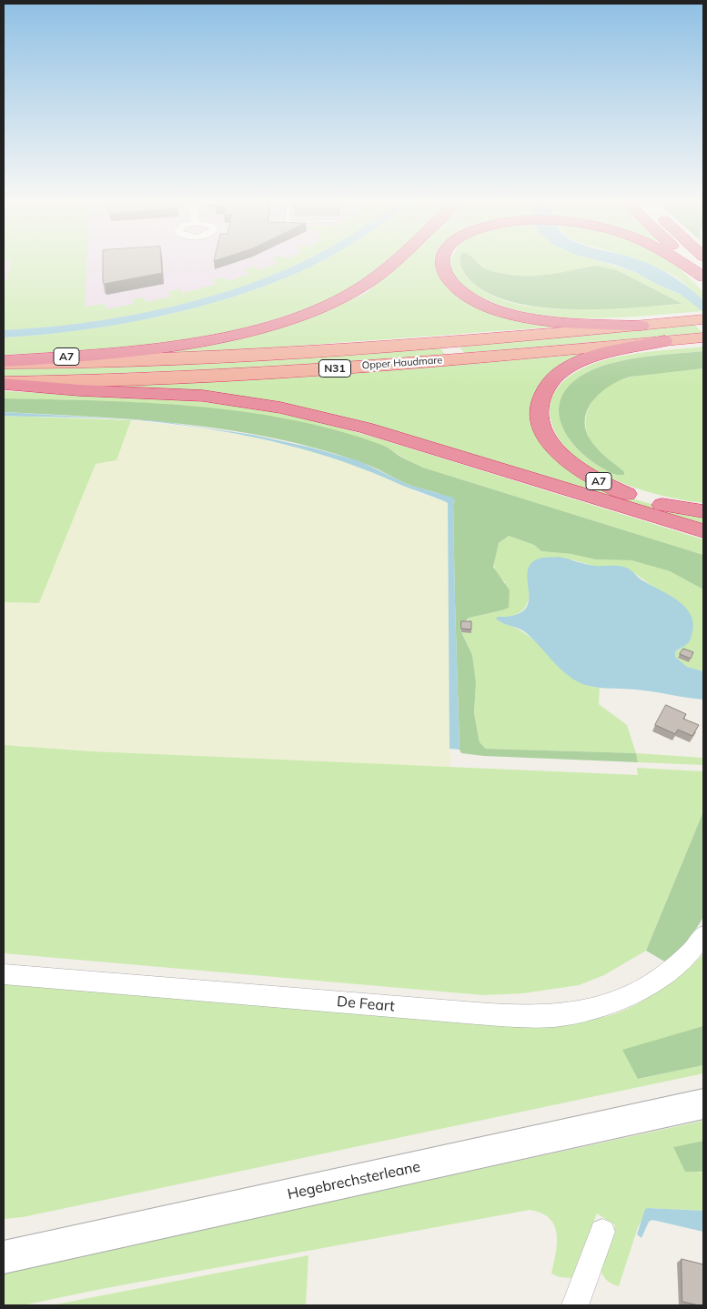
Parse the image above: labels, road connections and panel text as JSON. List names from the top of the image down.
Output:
{
  "streets": {
    "highway": ["A7", "Opper Haudmare", "N31"],
    "street": ["De Feart", "Hegebrechsterleane"]
  },
  "crossings": [
    ["A7", "Opper Haudmare"],
    ["A7", "N31"],
    ["Opper Haudmare", "N31"]
  ]
}
